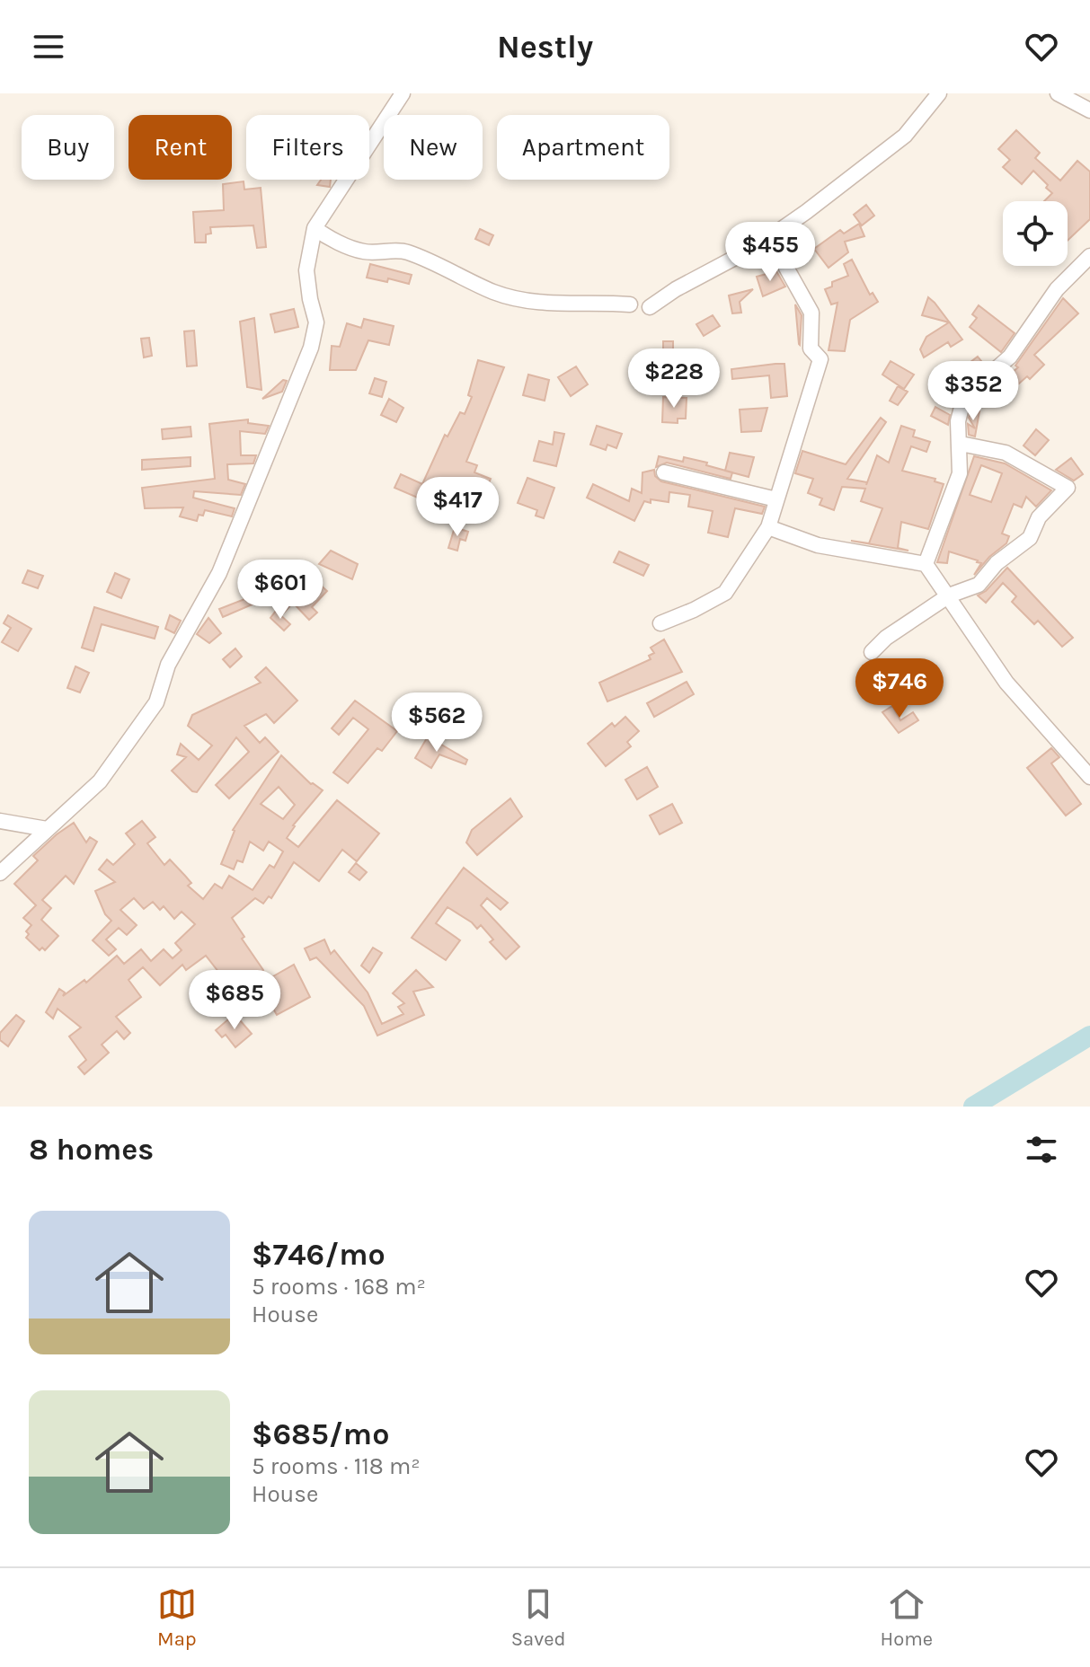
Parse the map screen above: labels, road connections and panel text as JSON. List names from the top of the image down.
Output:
{
  "page": {
    "header": "Nestly",
    "chip": [
      "Buy",
      "Rent",
      "Filters",
      "New",
      "Apartment"
    ],
    "price": [
      "$455",
      "$228",
      "$352",
      "$417",
      "$601",
      "$746",
      "$562",
      "$685"
    ],
    "heading": "8 homes",
    "list": [
      {
        "name": "$746/mo",
        "note": "5 rooms · 168 m² · House"
      },
      {
        "name": "$685/mo",
        "note": "5 rooms · 118 m² · House"
      }
    ],
    "tabs": ["Map", "Saved", "Home"]
  }
}
